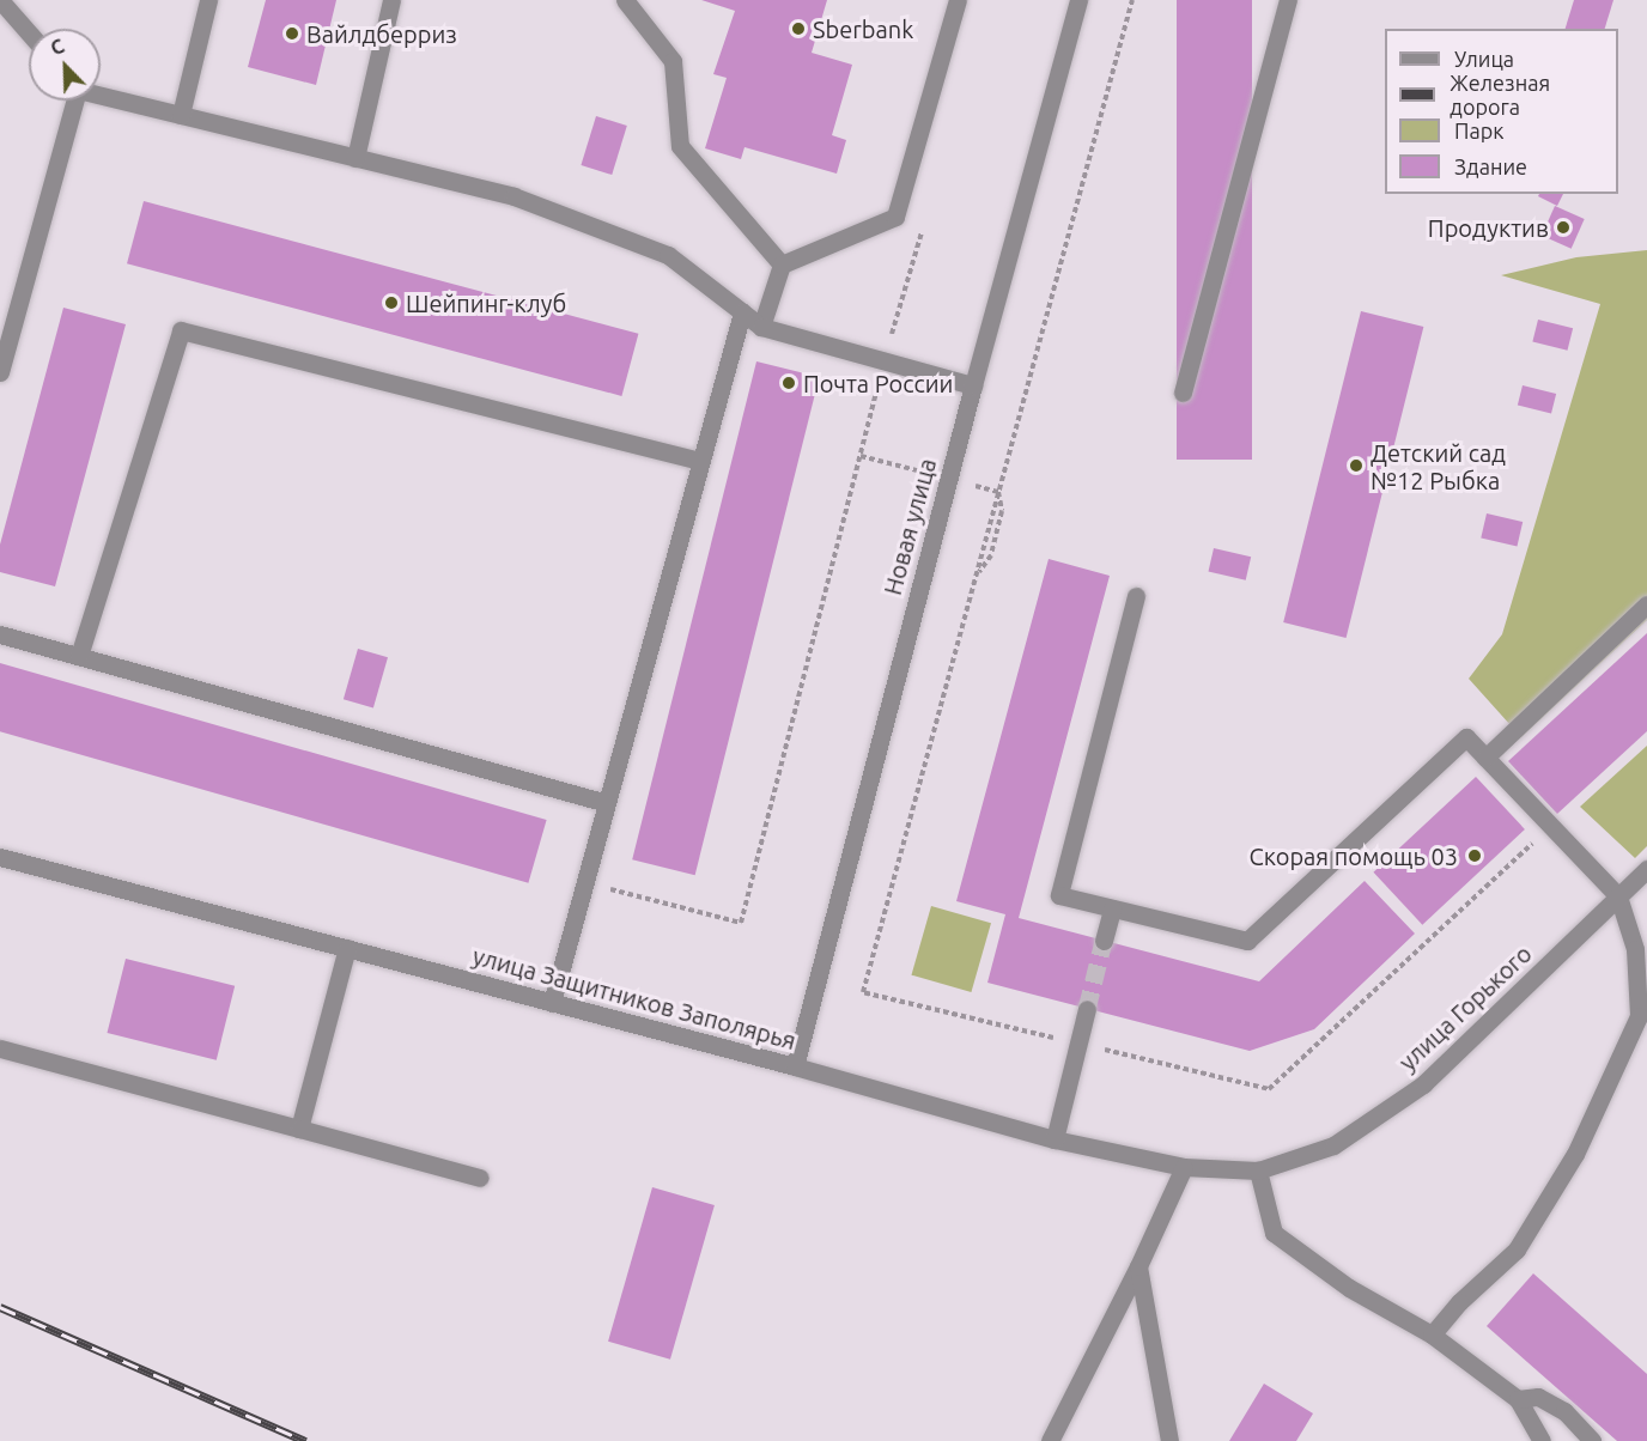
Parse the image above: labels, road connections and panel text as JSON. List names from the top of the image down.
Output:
{
  "streets": {
    "street": ["Новая улица", "улица Защитников Заполярья", "улица Горького"]
  },
  "crossings": [
    ["Новая улица", "улица Защитников Заполярья"],
    ["улица Защитников Заполярья", "улица Горького"]
  ],
  "places": [
    "Sberbank",
    "Вайлдберриз",
    "Продуктив",
    "Шейпинг-клуб",
    "Почта России",
    "Детский сад №12 Рыбка",
    "Скорая помощь 03"
  ],
  "legend": [
    "Улица",
    "Железная дорога",
    "Парк",
    "Здание"
  ],
  "north": "top left"
}
